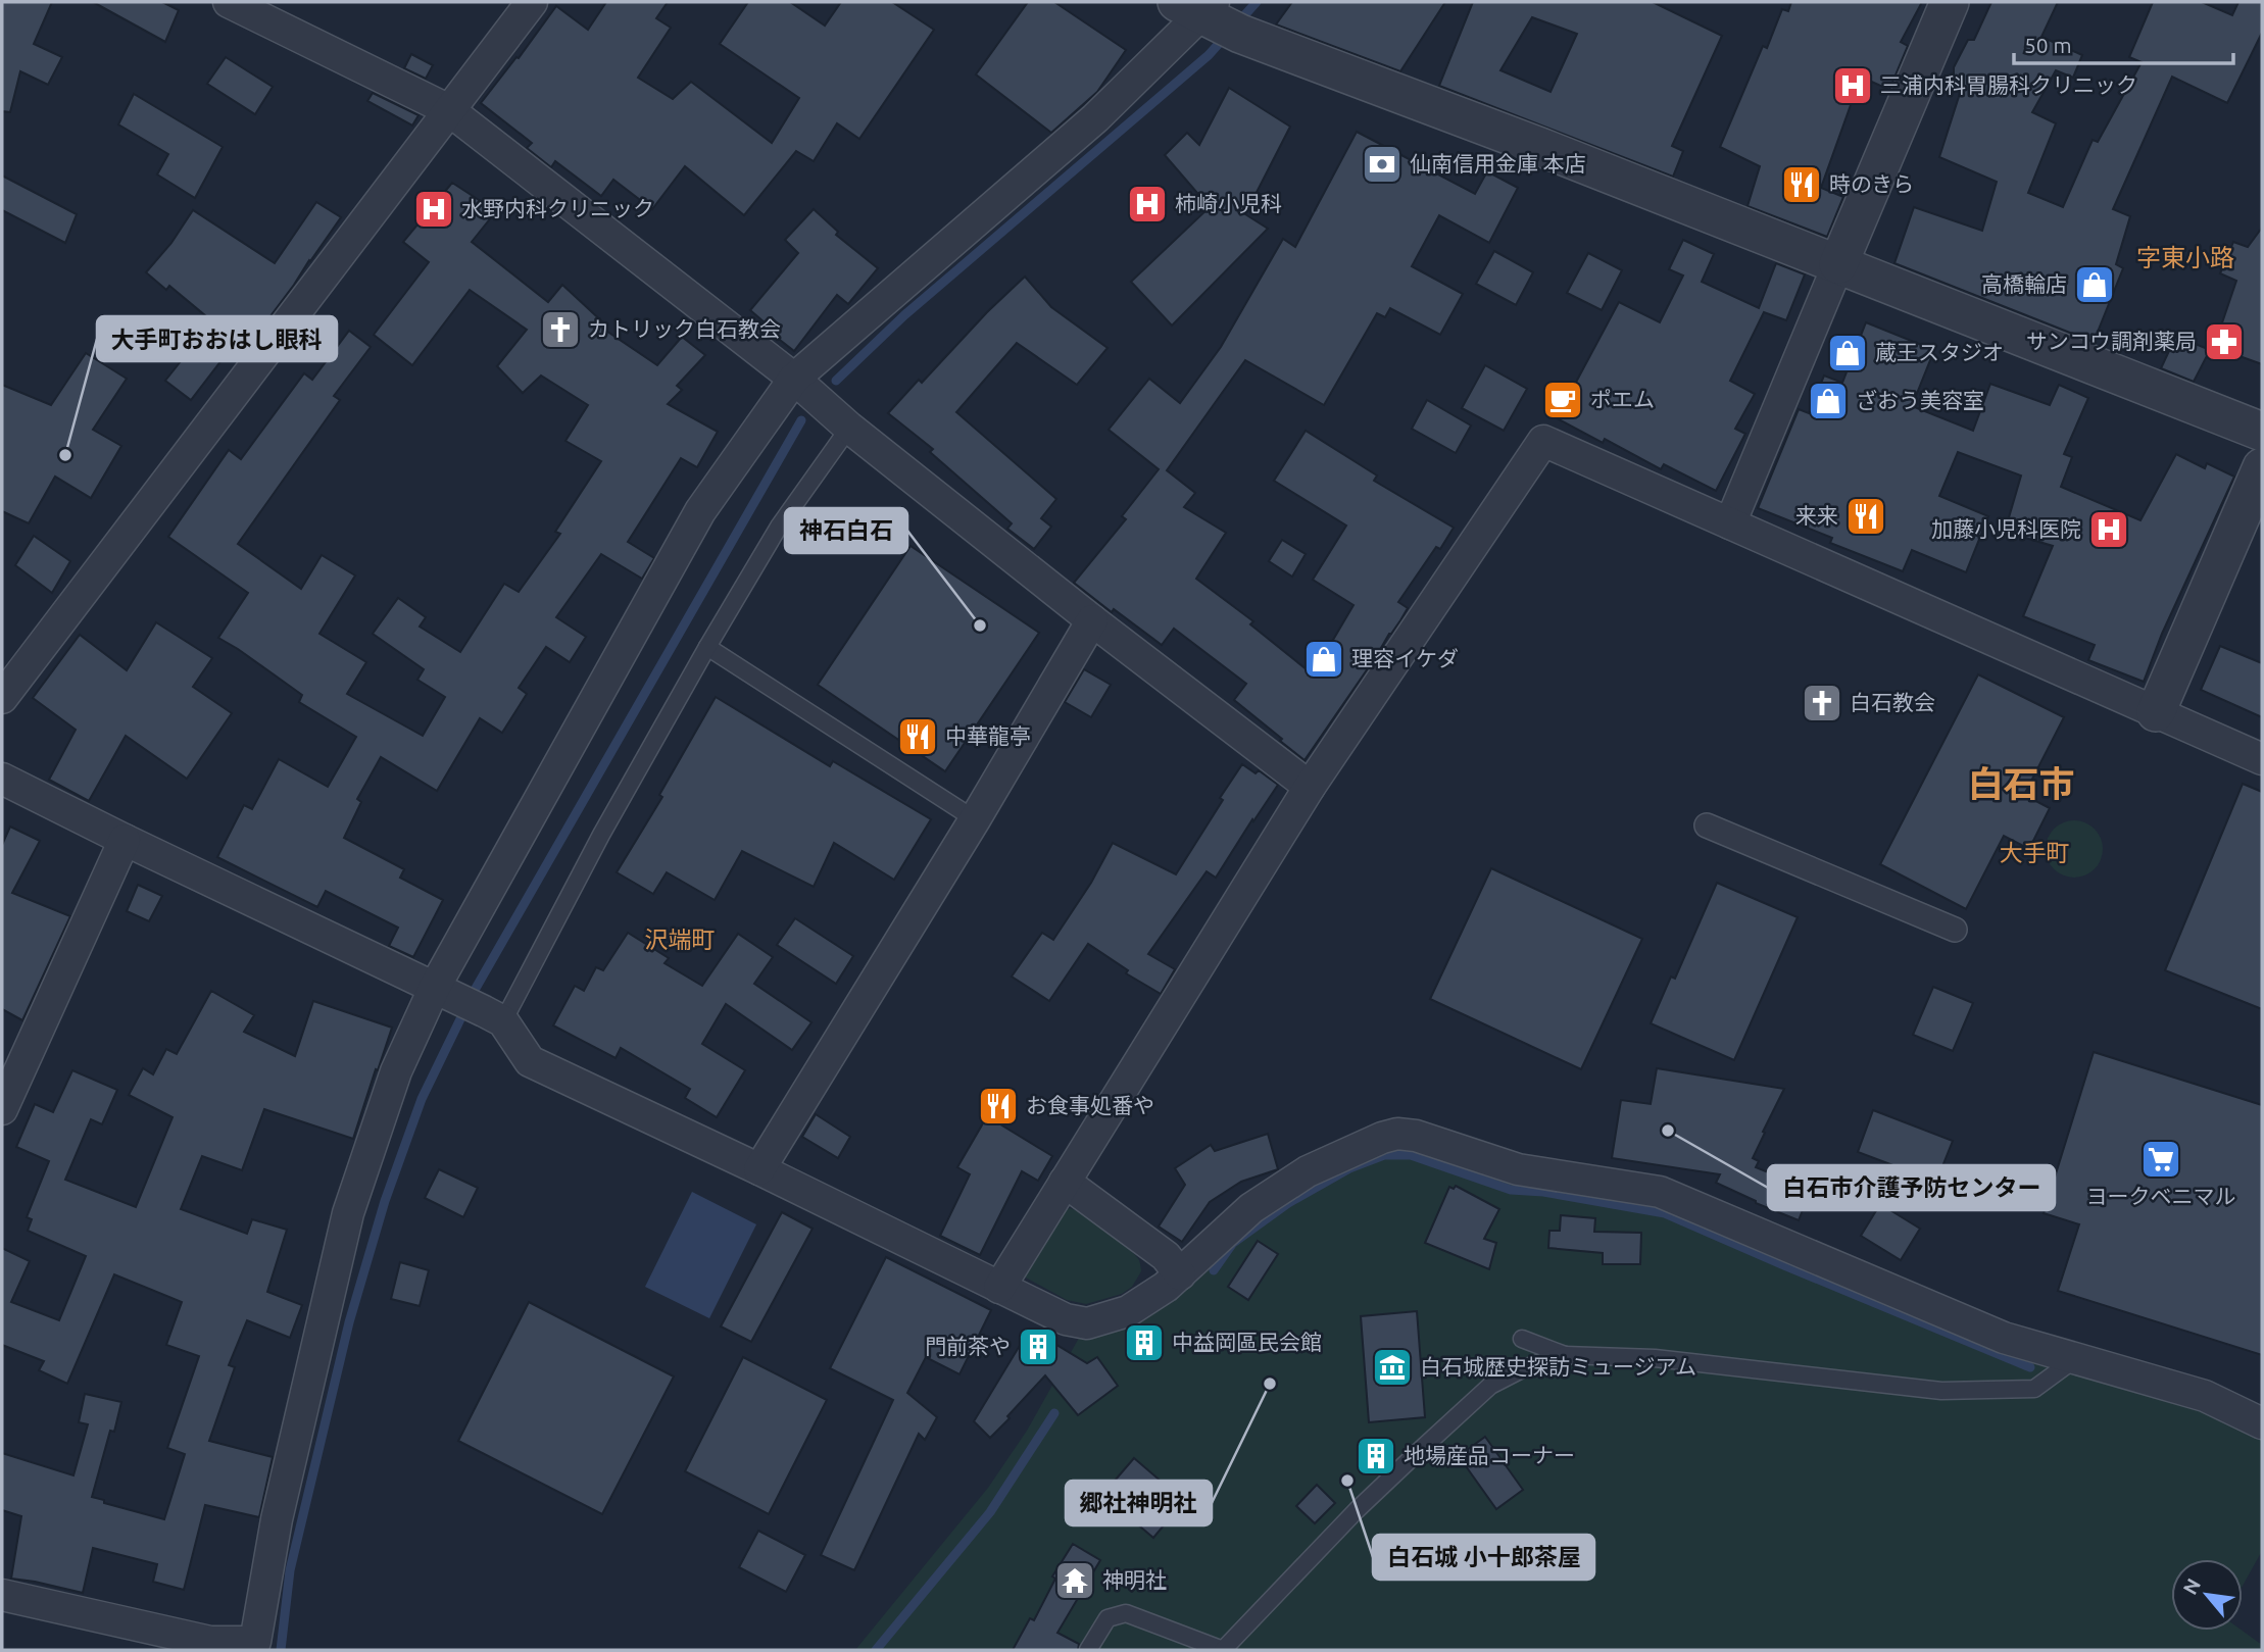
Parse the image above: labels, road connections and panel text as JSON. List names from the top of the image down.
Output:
{
  "districts": [
    "字東小路",
    "白石市",
    "大手町",
    "沢端町"
  ],
  "places": {
    "hospital": [
      "三浦内科胃腸科クリニック",
      "柿崎小児科",
      "水野内科クリニック",
      "加藤小児科医院"
    ],
    "bank": ["仙南信用金庫 本店"],
    "restaurant": [
      "時のきら",
      "来来",
      "中華龍亭",
      "お食事処番や"
    ],
    "shop": [
      "高橋輪店",
      "蔵王スタジオ",
      "ざおう美容室",
      "理容イケダ"
    ],
    "church": ["カトリック白石教会", "白石教会"],
    "pharmacy": ["サンコウ調剤薬局"],
    "cafe": ["ポエム"],
    "other": [
      "大手町おおはし眼科",
      "神石白石",
      "白石市介護予防センター",
      "郷社神明社",
      "白石城 小十郎茶屋"
    ],
    "supermarket": ["ヨークベニマル"],
    "building": ["中益岡區民会館", "門前茶や", "地場産品コーナー"],
    "museum": ["白石城歴史探訪ミュージアム"],
    "temple": ["神明社"]
  },
  "scale_bar": "50 m",
  "north": "top left"
}
